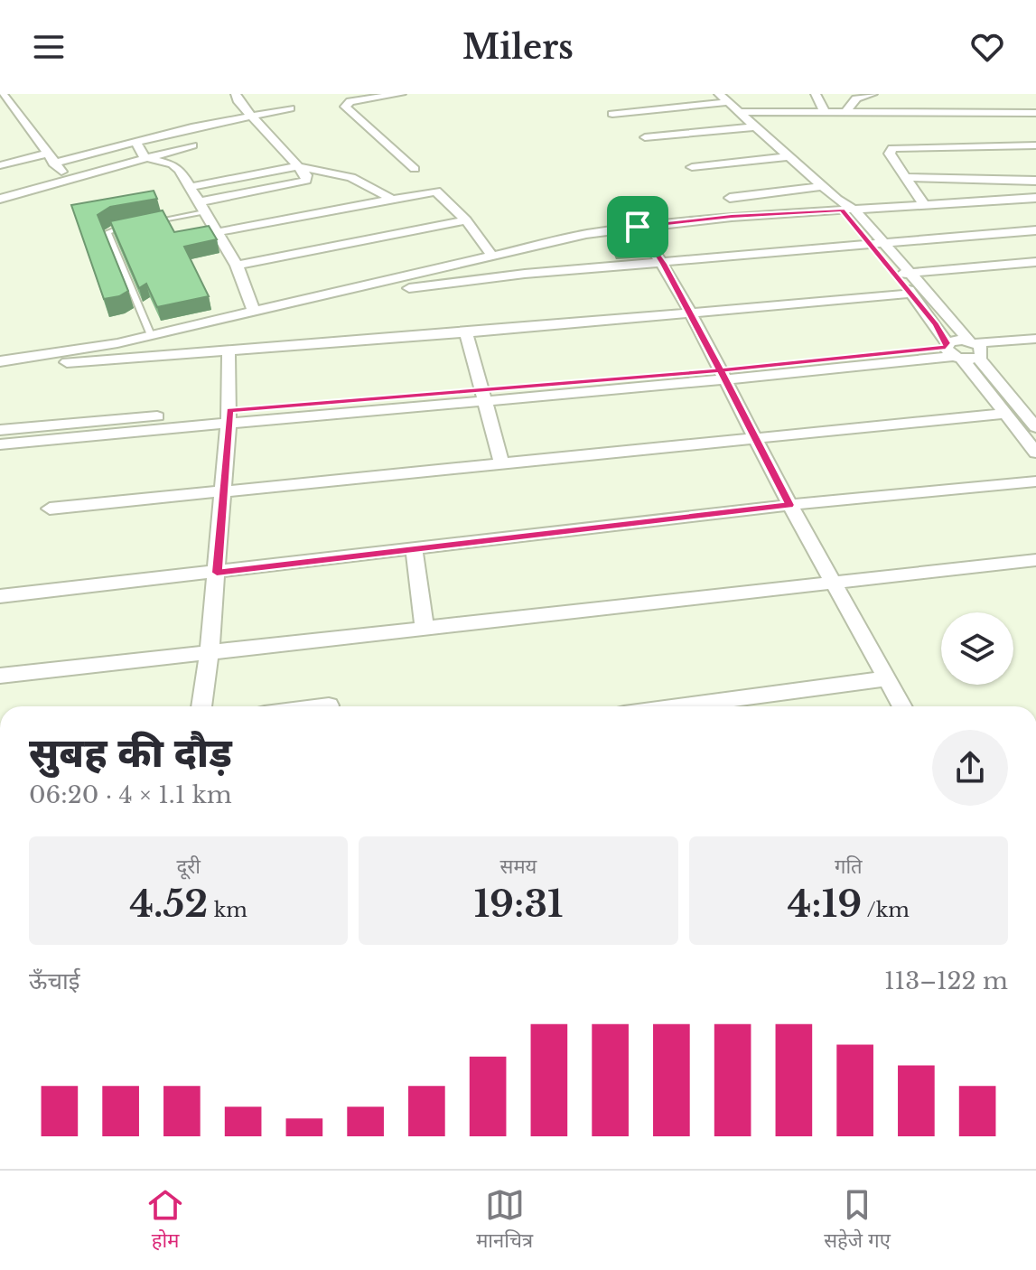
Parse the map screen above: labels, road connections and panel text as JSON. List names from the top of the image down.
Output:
{
  "page": {
    "header": "Milers",
    "heading": ["सुबह की दौड़", "06:20 · 4 × 1.1 km"],
    "stats": [
      ["दूरी", "4.52 km"],
      ["समय", "19:31"],
      ["गति", "4:19 /km"]
    ],
    "chart": ["ऊँचाई", "113–122 m"],
    "tabs": ["होम", "मानचित्र", "सहेजे गए"]
  }
}
